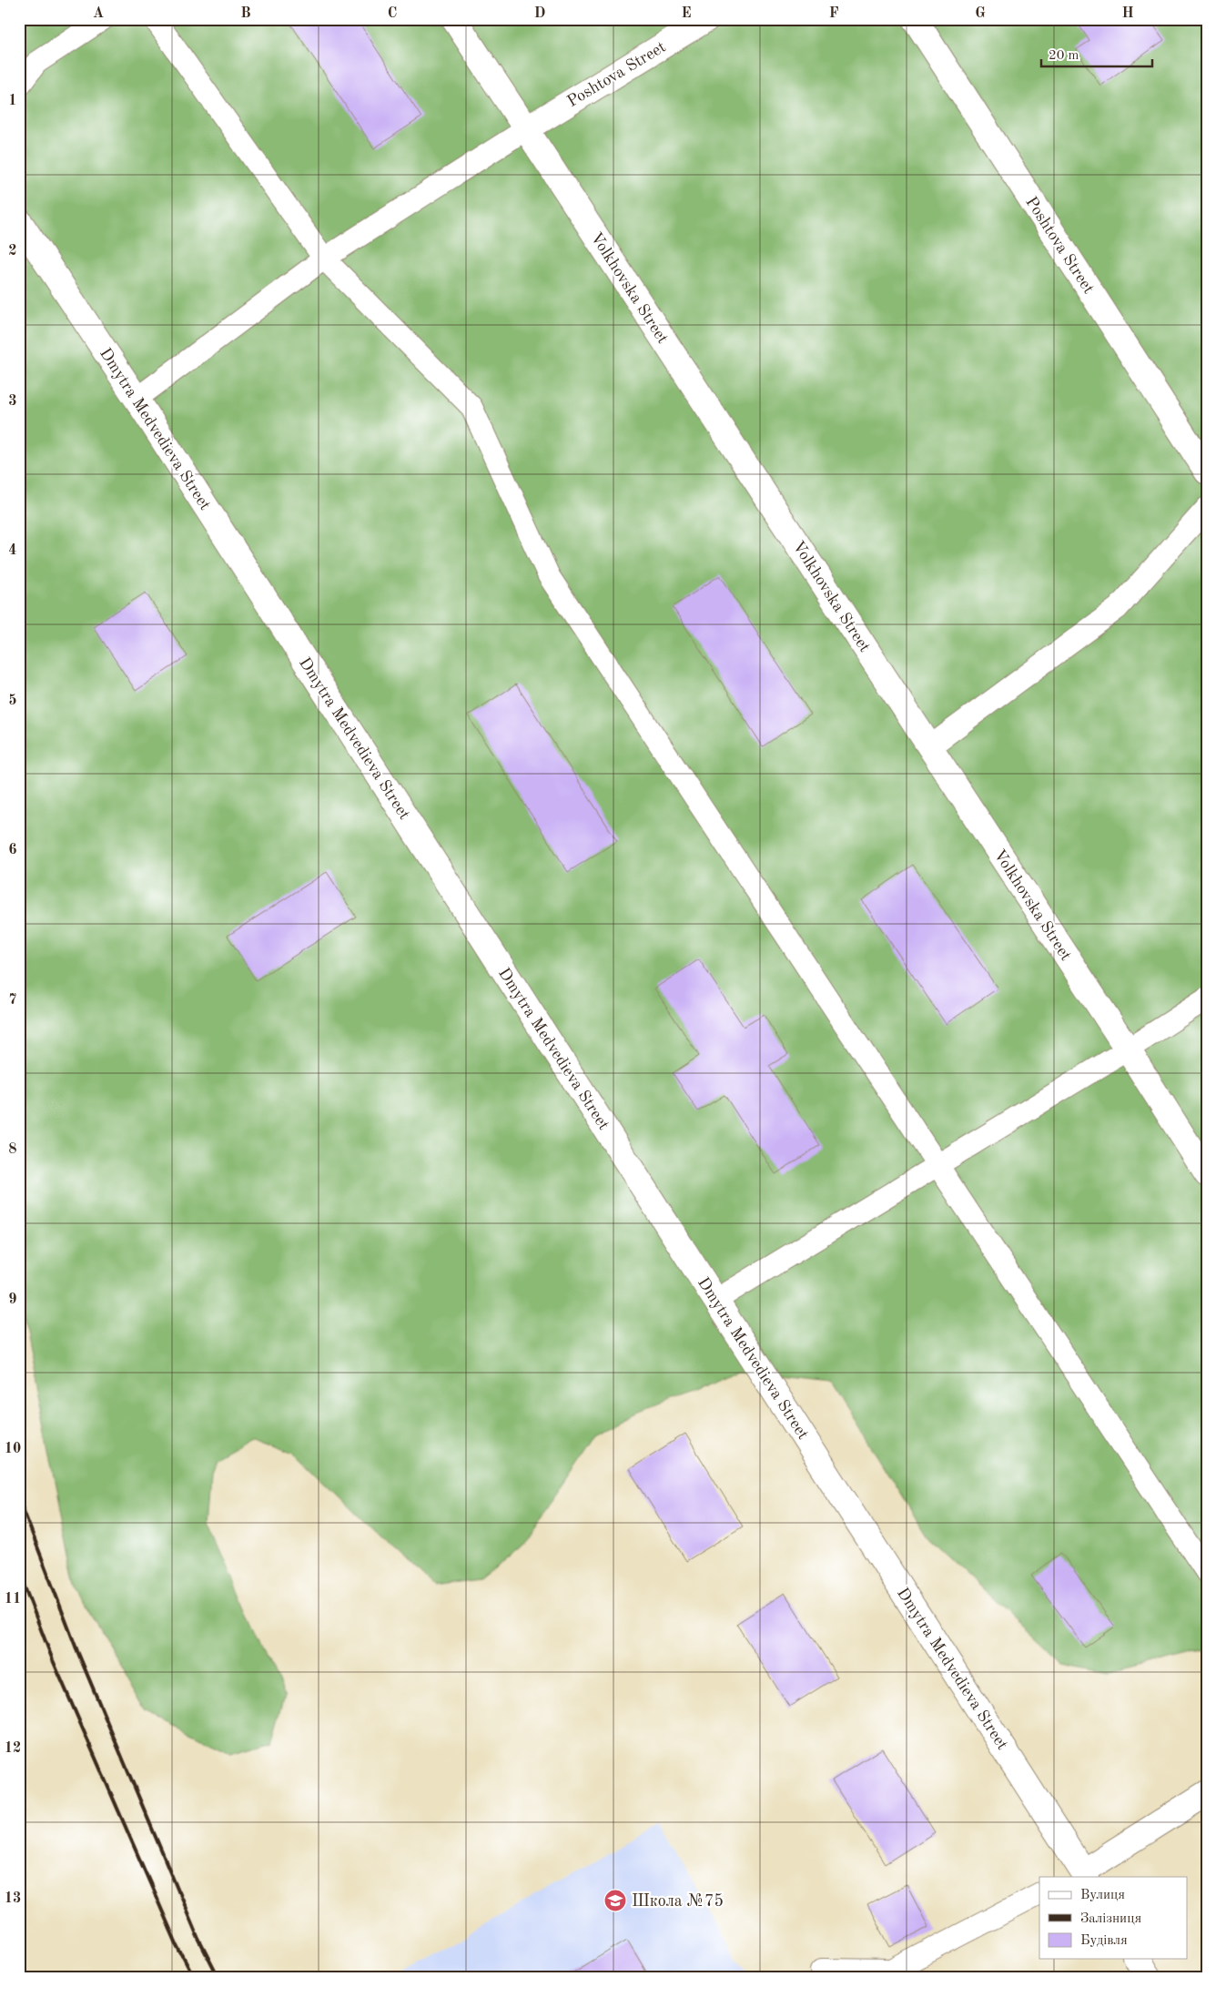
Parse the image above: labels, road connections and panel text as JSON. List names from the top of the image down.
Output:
{
  "streets": {
    "street": ["Poshtova Street", "Volkhovska Street", "Dmytra Medvedieva Street"]
  },
  "crossings": [
    ["Poshtova Street", "Volkhovska Street"]
  ],
  "places": {
    "school or university": ["Школа №75"]
  },
  "legend": ["Вулиця", "Залізниця", "Будівля"],
  "scale_bar": "20 m",
  "grid": {
    "columns": [
      "A",
      "B",
      "C",
      "D",
      "E",
      "F",
      "G",
      "H"
    ],
    "rows": [
      "1",
      "2",
      "3",
      "4",
      "5",
      "6",
      "7",
      "8",
      "9",
      "10",
      "11",
      "12",
      "13"
    ]
  }
}
